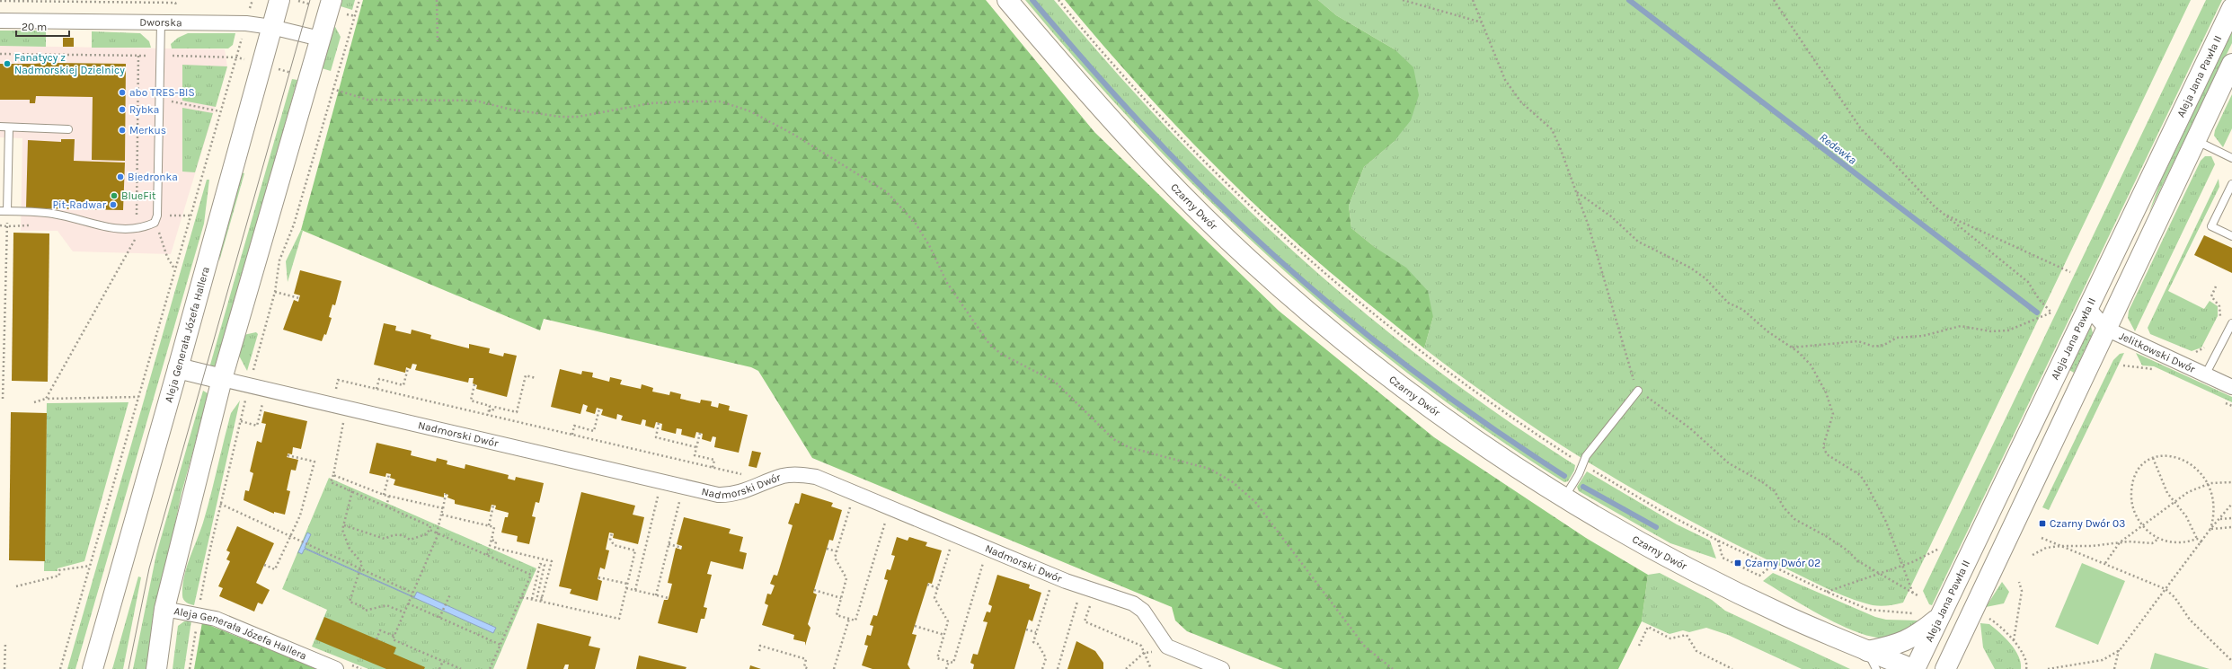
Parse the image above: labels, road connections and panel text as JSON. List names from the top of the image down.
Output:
{
  "streets": {
    "main road": ["Aleja Jana Pawła II", "Czarny Dwór", "Aleja Generała Józefa Hallera"],
    "street": ["Dworska", "Jelitkowski Dwór", "Nadmorski Dwór"]
  },
  "crossings": [
    ["Dworska", "Aleja Generała Józefa Hallera"],
    ["Aleja Jana Pawła II", "Czarny Dwór"],
    ["Aleja Jana Pawła II", "Jelitkowski Dwór"],
    ["Aleja Generała Józefa Hallera", "Nadmorski Dwór"]
  ],
  "water": ["Redewka"],
  "places": {
    "other": [
      "Fanatycy z Nadmorskiej Dzielnicy",
      "abo TRES-BIS",
      "Rybka",
      "Merkus",
      "Biedronka",
      "BlueFit",
      "Pit-Radwar"
    ],
    "transit": ["Czarny Dwór 03", "Czarny Dwór 02"]
  },
  "scale_bar": "20 m"
}
